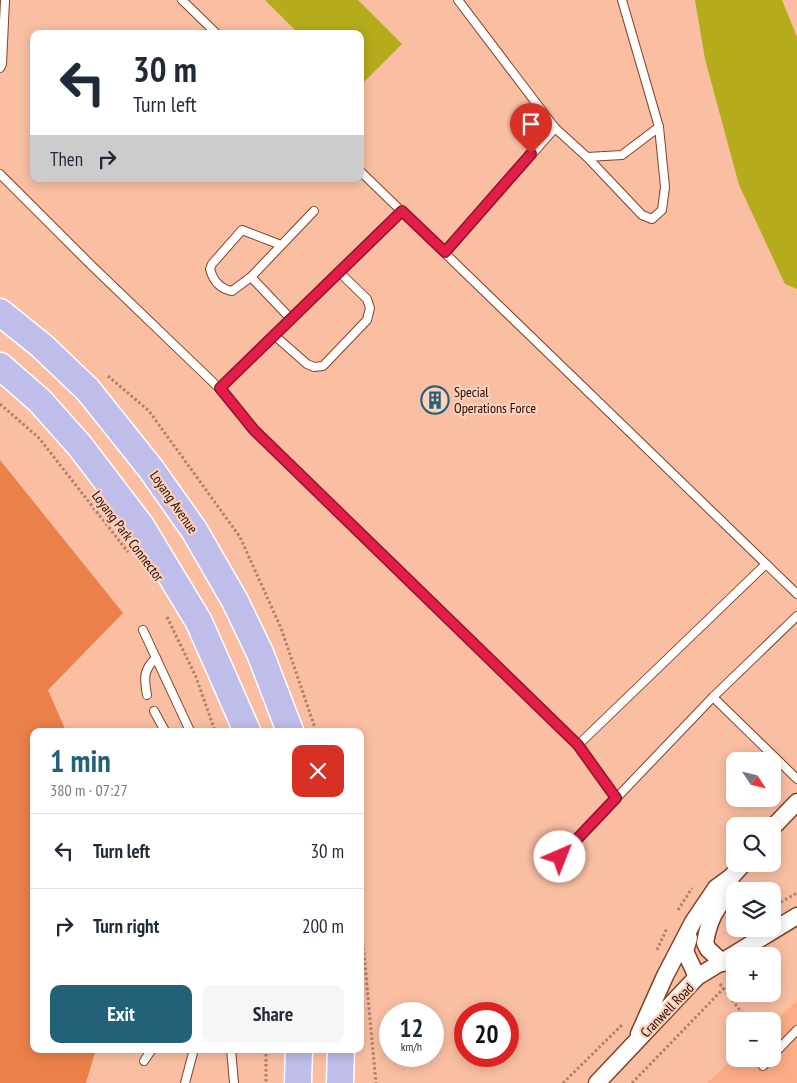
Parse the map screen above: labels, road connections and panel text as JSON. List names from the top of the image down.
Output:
{
  "streets": {
    "main road": ["Loyang Avenue"],
    "street": ["Cranwell Road"],
    "path": ["Loyang Park Connector"]
  },
  "places": {
    "building": ["Special Operations Force"]
  },
  "north": "bottom right",
  "page": {
    "turn": ["30 m", "Turn left"],
    "then": "Then",
    "heading": ["1 min", "380 m · 07:27"],
    "map_buttons": ["+", "−"],
    "list": [
      {
        "name": "Turn left",
        "value": "30 m"
      },
      {
        "name": "Turn right",
        "value": "200 m"
      }
    ],
    "buttons": ["Exit", "Share"],
    "speed": "12 km/h",
    "limit": "20"
  }
}
